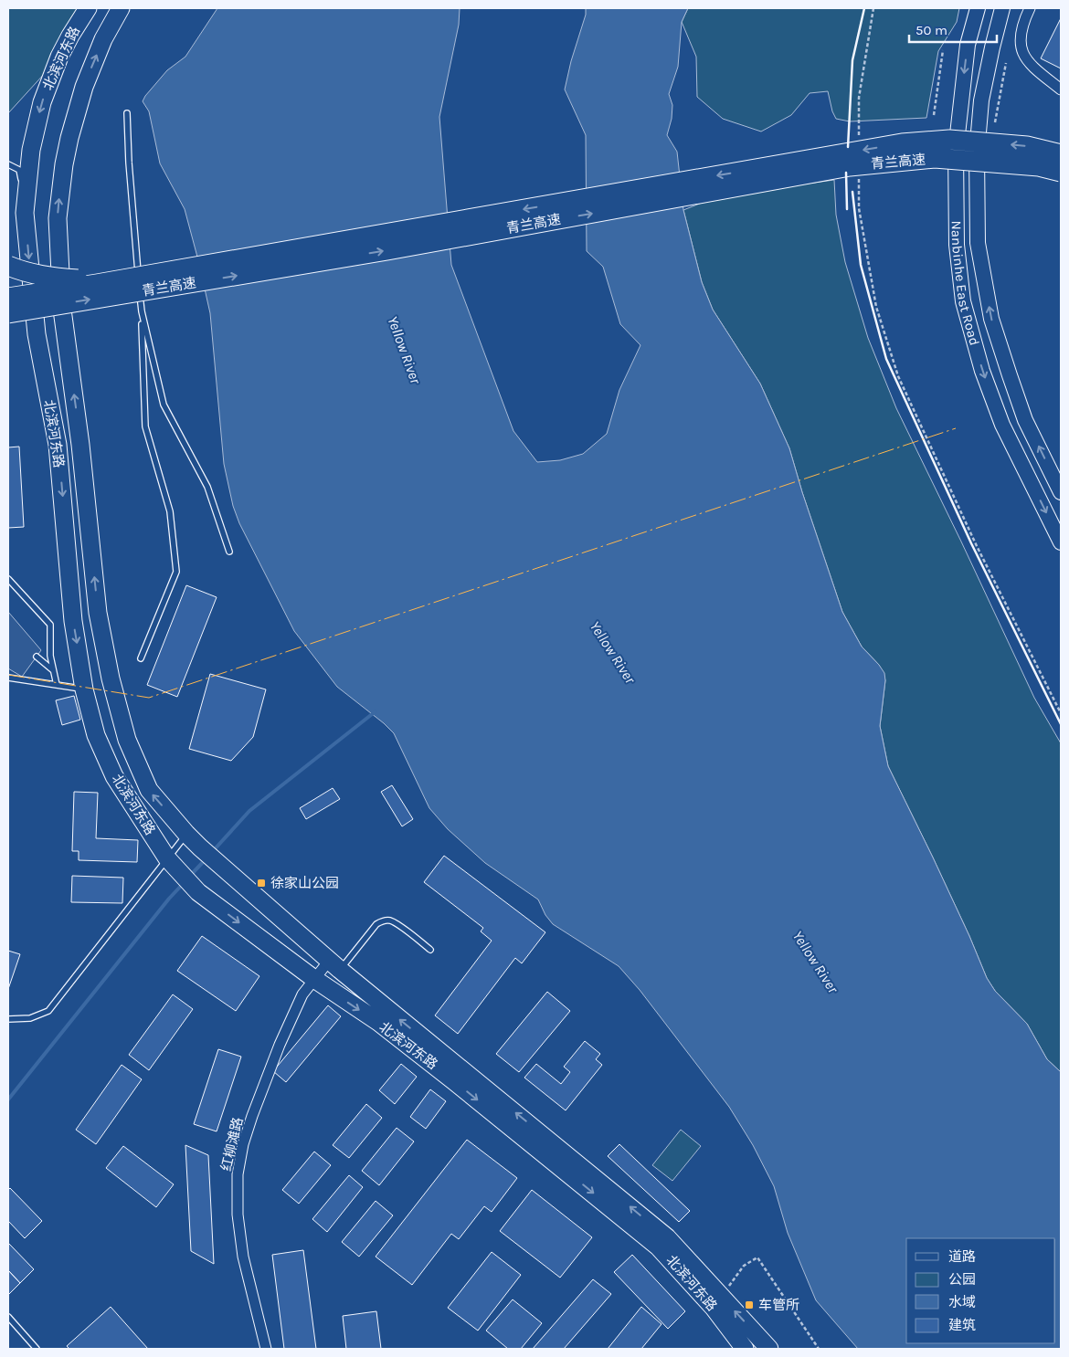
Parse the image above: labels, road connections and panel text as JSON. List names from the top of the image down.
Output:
{
  "streets": {
    "highway": ["青兰高速"],
    "main road": ["北滨河东路", "Nanbinhe East Road"],
    "street": ["红柳滩路"]
  },
  "crossings": [
    ["北滨河东路", "红柳滩路"]
  ],
  "water": ["Yellow River"],
  "places": {
    "transit": ["徐家山公园", "车管所"]
  },
  "legend": [
    "道路",
    "公园",
    "水域",
    "建筑"
  ],
  "scale_bar": "50 m"
}
